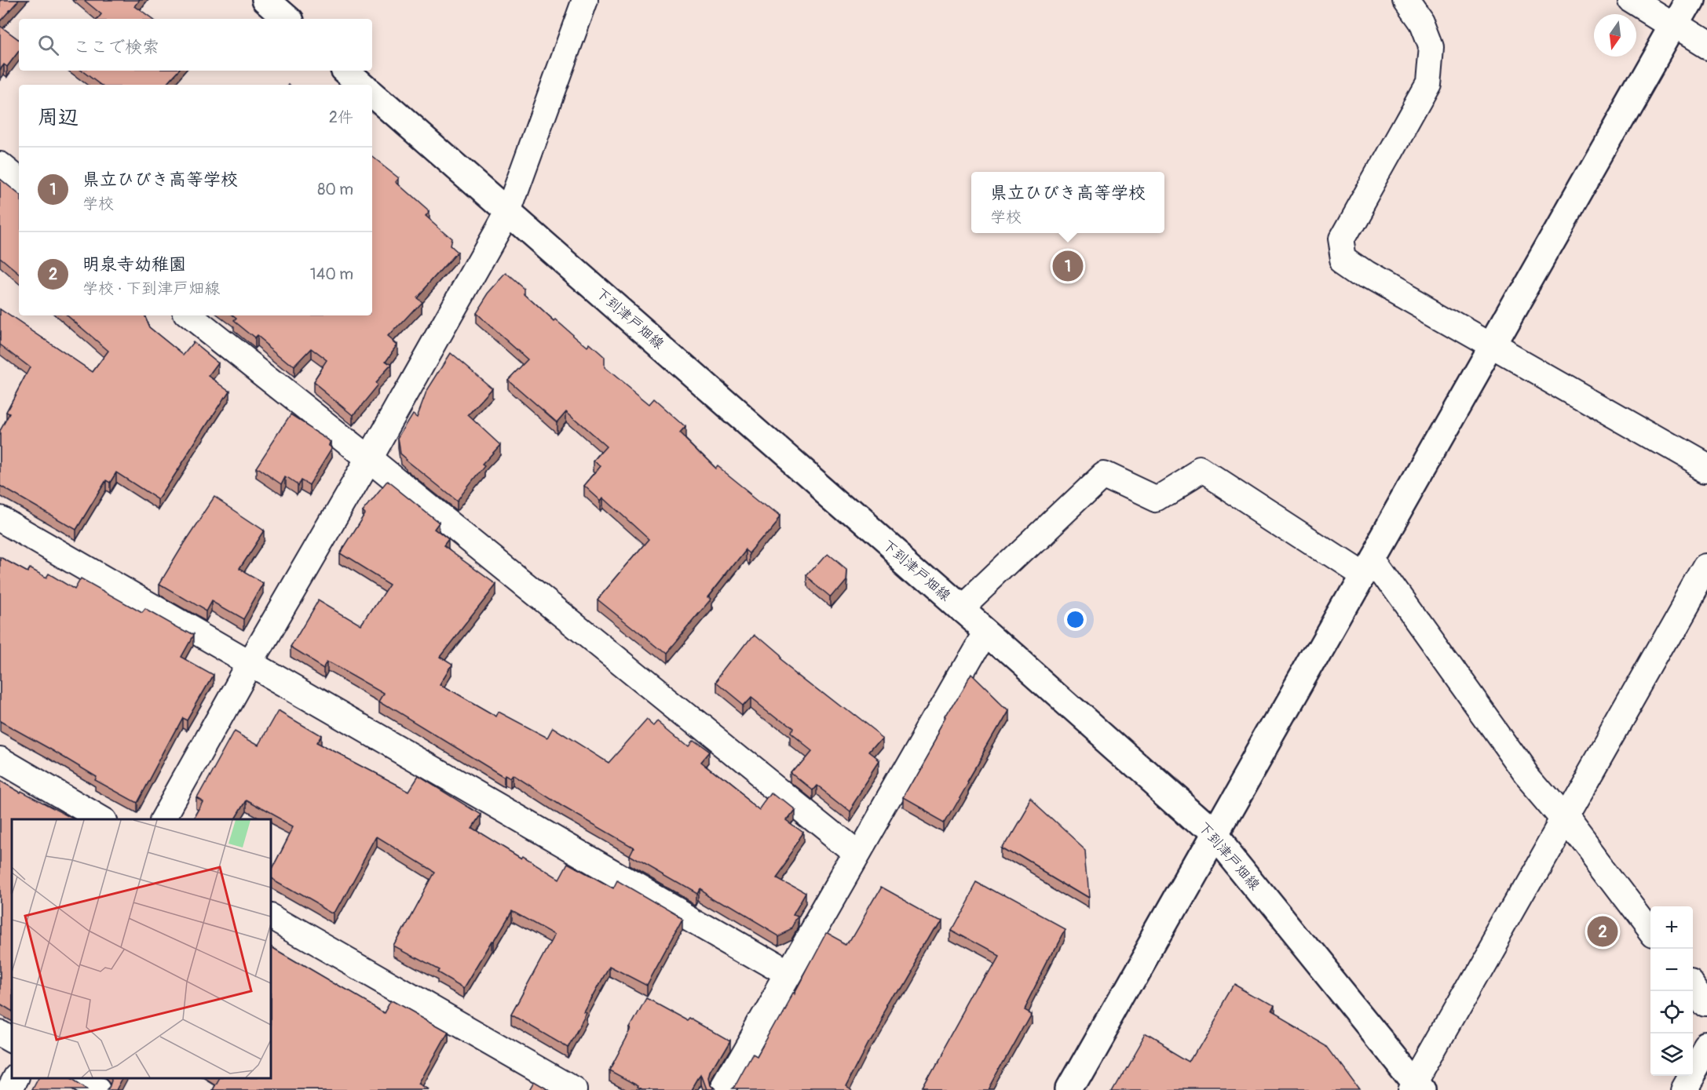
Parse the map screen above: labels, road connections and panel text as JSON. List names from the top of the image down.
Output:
{
  "streets": {
    "main road": ["下到津戸畑線"]
  },
  "north": "bottom",
  "page": {
    "search": "ここで検索",
    "heading": ["周辺", "2件"],
    "list": [
      {
        "mark": "1",
        "name": "県立ひびき高等学校",
        "note": "学校",
        "value": "80 m"
      },
      {
        "mark": "2",
        "name": "明泉寺幼稚園",
        "note": "学校 · 下到津戸畑線",
        "value": "140 m"
      }
    ],
    "popup": ["県立ひびき高等学校", "学校"],
    "pins": ["1", "2"],
    "map_buttons": ["+", "−"]
  }
}
